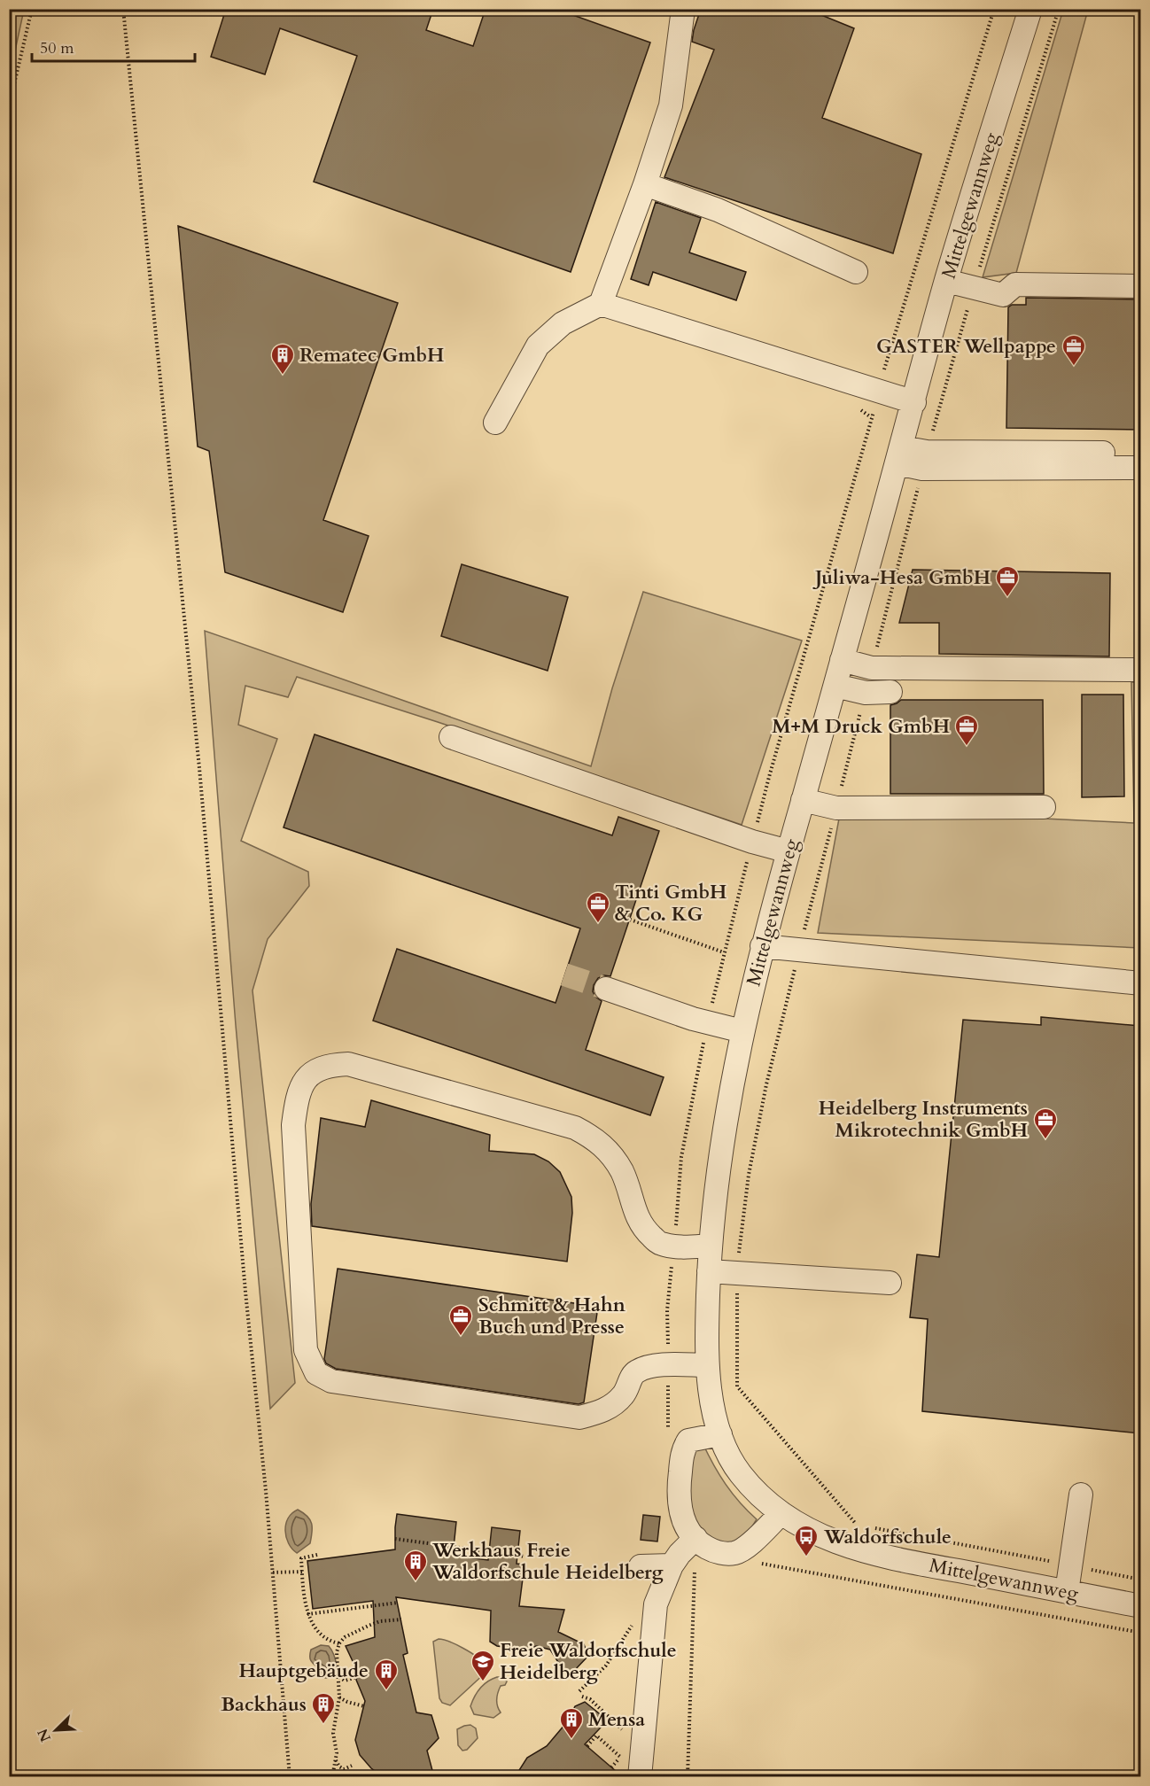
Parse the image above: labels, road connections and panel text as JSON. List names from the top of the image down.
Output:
{
  "streets": {
    "street": ["Mittelgewannweg"]
  },
  "places": {
    "office": [
      "GASTER Wellpappe",
      "Juliwa-Hesa GmbH",
      "M+M Druck GmbH",
      "Tinti GmbH & Co. KG",
      "Heidelberg Instruments Mikrotechnik GmbH",
      "Schmitt & Hahn Buch und Presse"
    ],
    "building": [
      "Rematec GmbH",
      "Werkhaus Freie Waldorfschule Heidelberg",
      "Hauptgebäude",
      "Backhaus",
      "Mensa"
    ],
    "bus stop": ["Waldorfschule"],
    "school or university": ["Freie Waldorfschule Heidelberg"]
  },
  "scale_bar": "50 m",
  "north": "bottom left"
}
